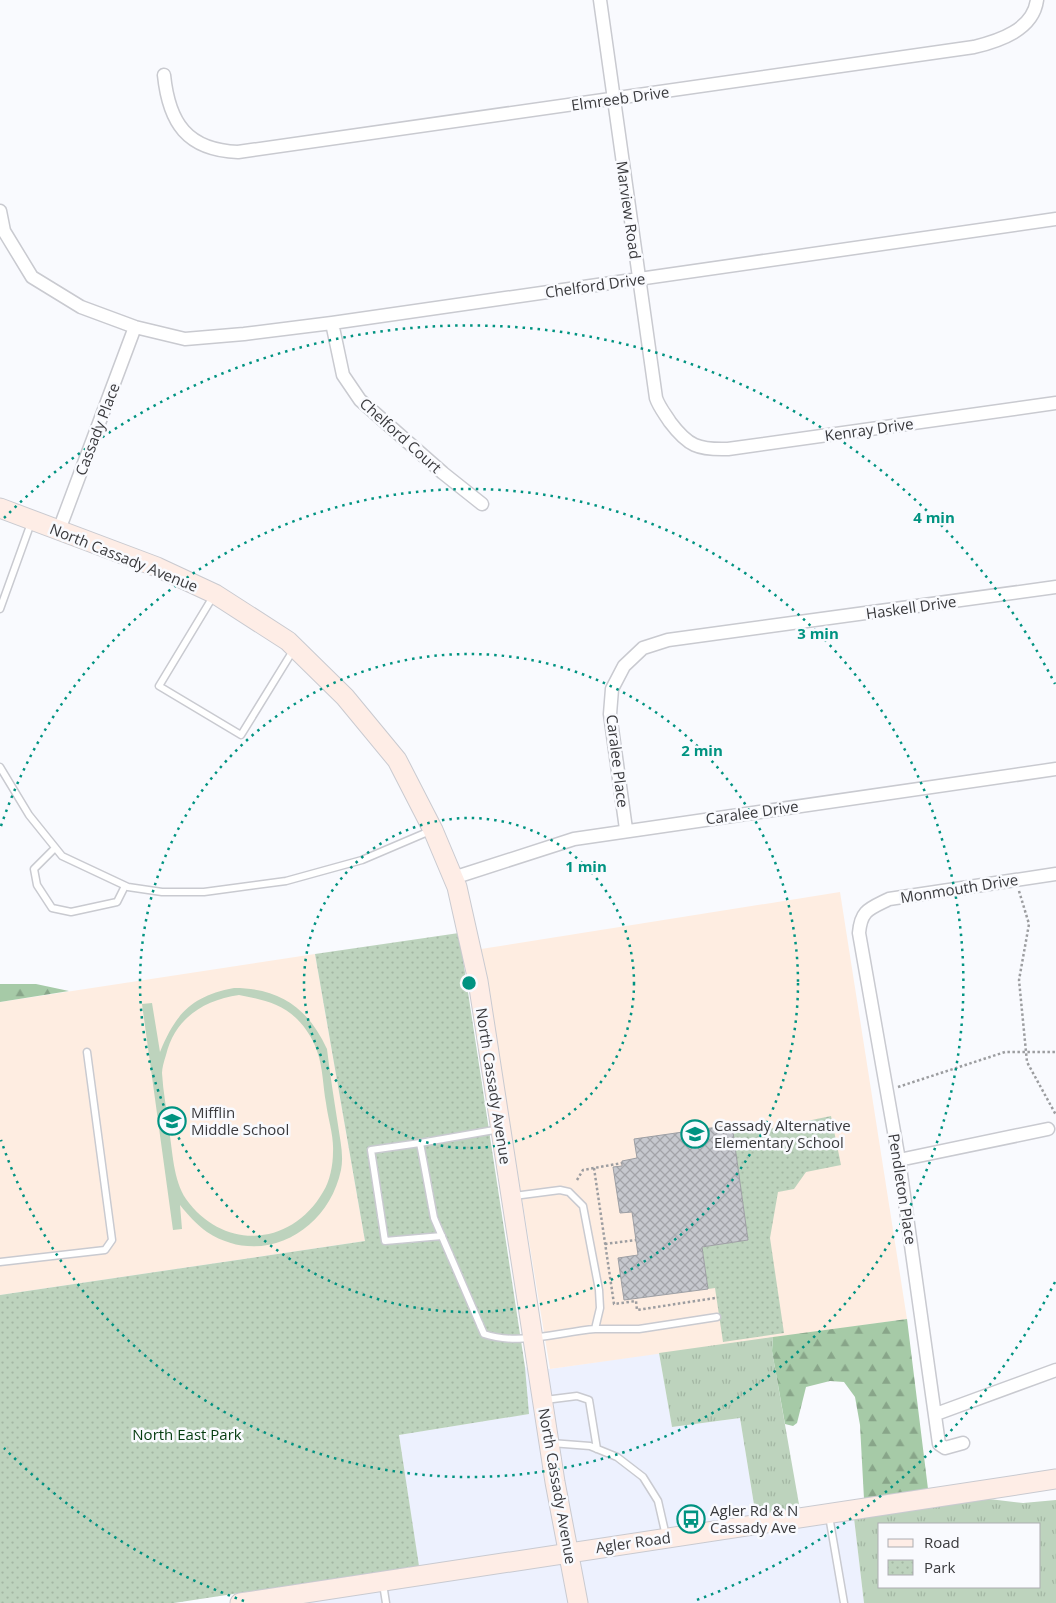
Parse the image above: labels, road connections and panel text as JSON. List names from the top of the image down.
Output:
{
  "streets": {
    "main road": ["North Cassady Avenue", "Agler Road"],
    "street": [
      "Elmreeb Drive",
      "Marview Road",
      "Chelford Drive",
      "Cassady Place",
      "Kenray Drive",
      "Chelford Court",
      "Haskell Drive",
      "Caralee Place",
      "Caralee Drive",
      "Monmouth Drive",
      "Pendleton Place"
    ]
  },
  "crossings": [
    ["Elmreeb Drive", "Marview Road"],
    ["Marview Road", "Chelford Drive"],
    ["Marview Road", "Kenray Drive"],
    ["Chelford Drive", "Cassady Place"],
    ["Chelford Drive", "Chelford Court"],
    ["Cassady Place", "North Cassady Avenue"],
    ["North Cassady Avenue", "Caralee Drive"],
    ["North Cassady Avenue", "Agler Road"],
    ["Haskell Drive", "Caralee Place"],
    ["Caralee Place", "Caralee Drive"],
    ["Monmouth Drive", "Pendleton Place"]
  ],
  "parks": ["North East Park"],
  "places": {
    "school or university": ["Mifflin Middle School", "Cassady Alternative Elementary School"],
    "bus stop": ["Agler Rd & N Cassady Ave"]
  },
  "legend": ["Road", "Park"],
  "rings": [
    "4 min",
    "3 min",
    "2 min",
    "1 min"
  ]
}
